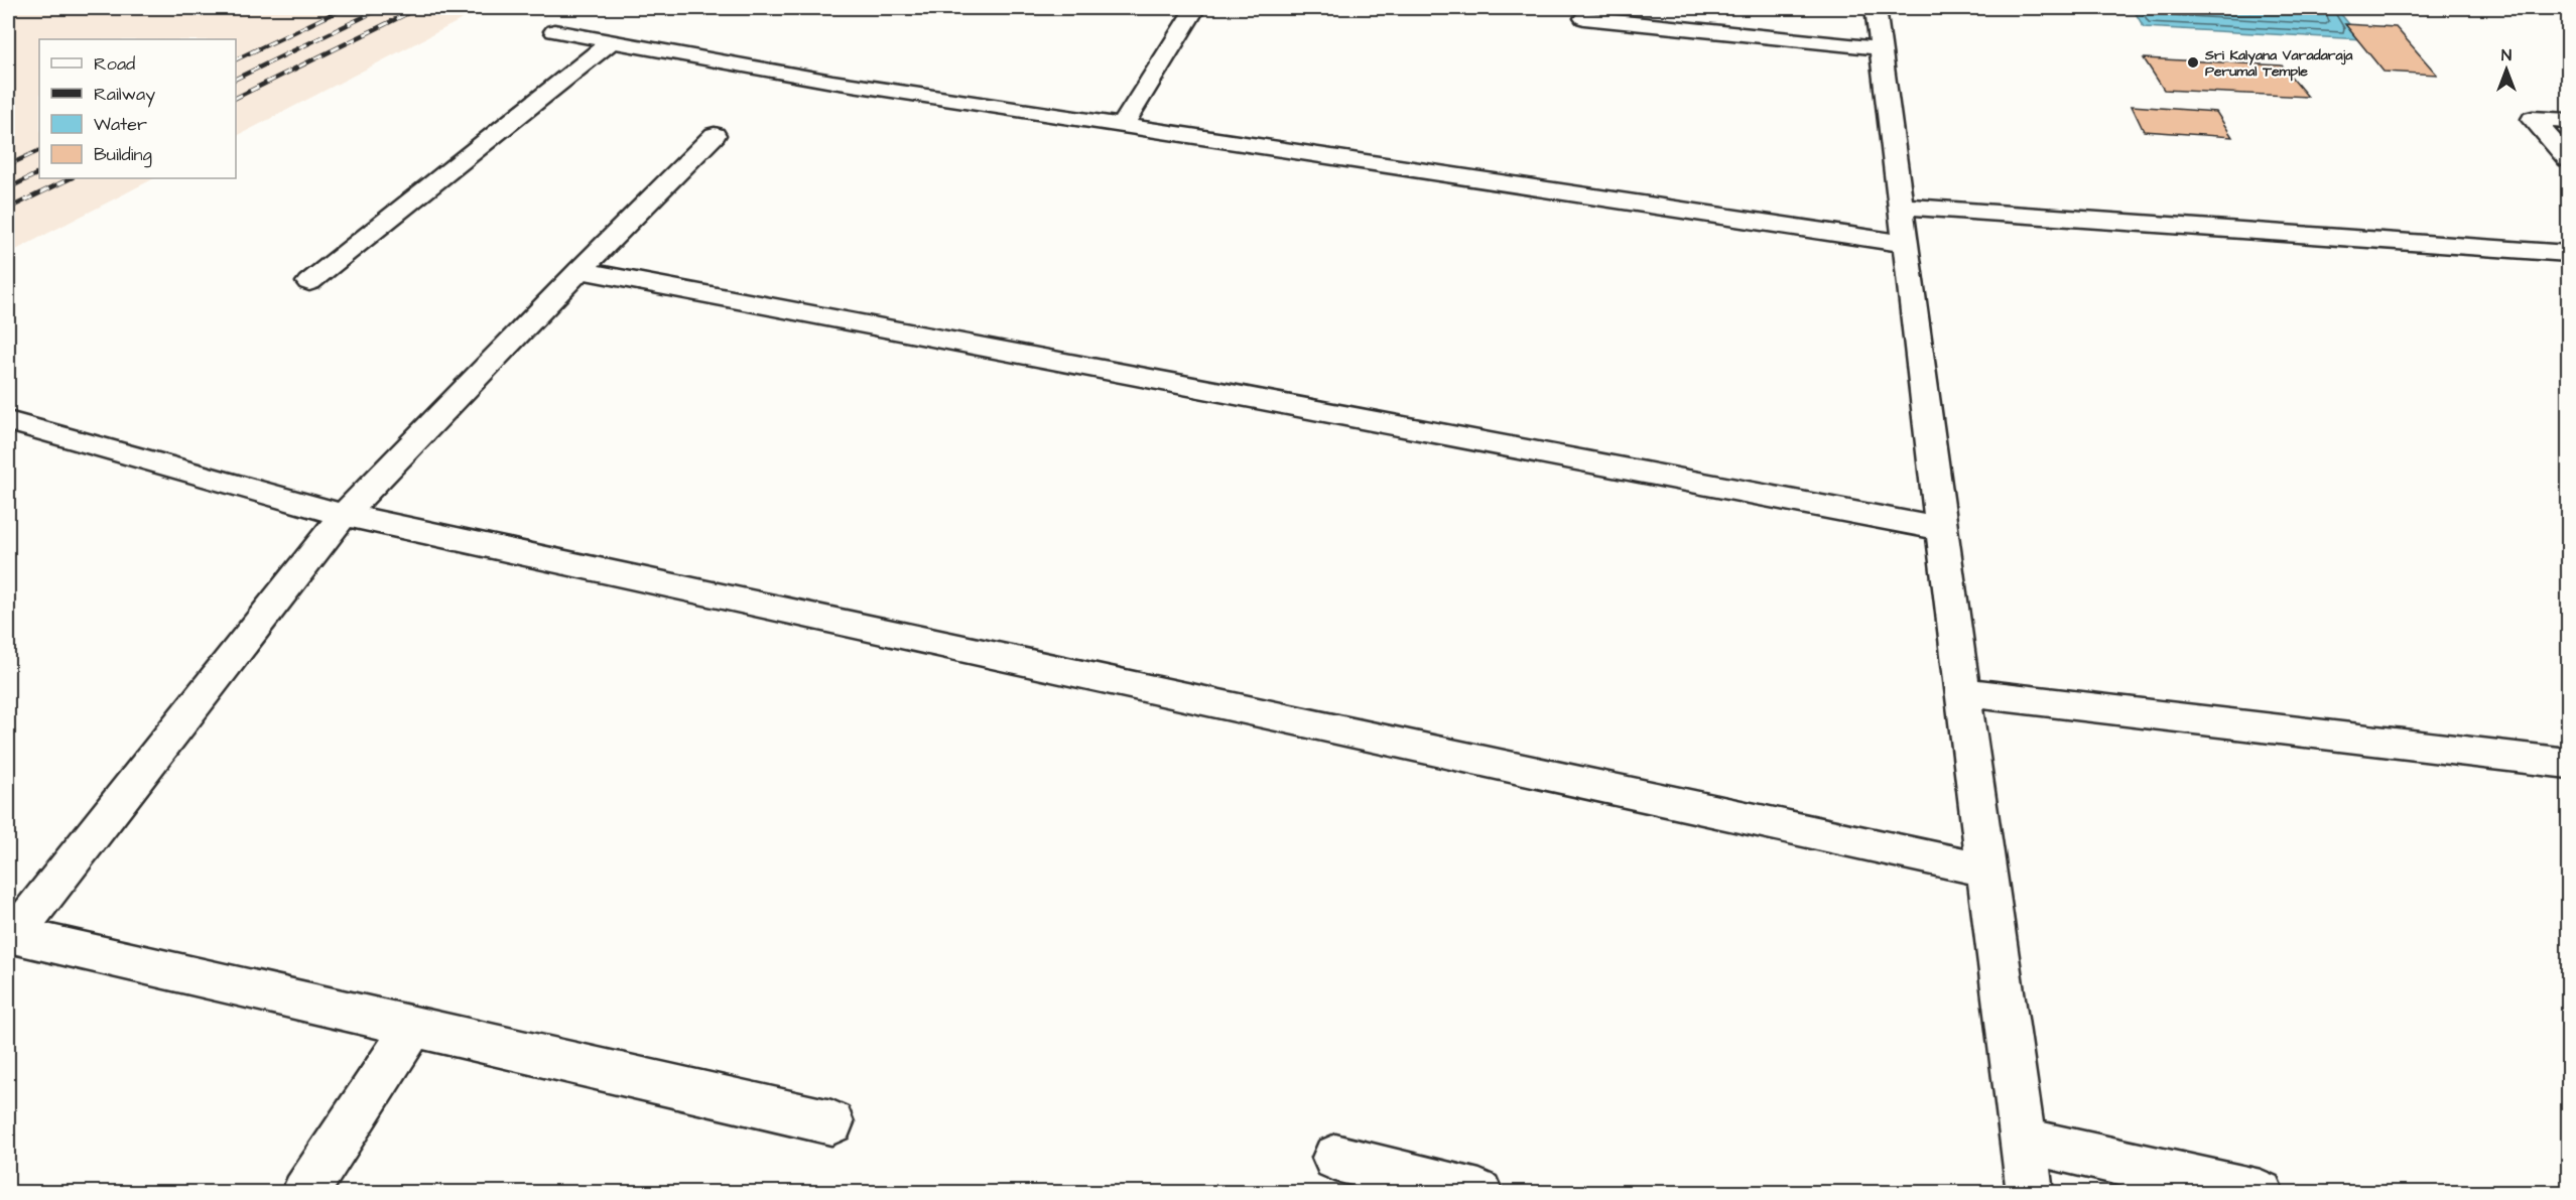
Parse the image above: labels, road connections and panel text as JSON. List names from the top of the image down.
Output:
{
  "places": ["Sri Kalyana Varadaraja Perumal Temple"],
  "legend": [
    "Road",
    "Railway",
    "Water",
    "Building"
  ],
  "north": "top"
}
